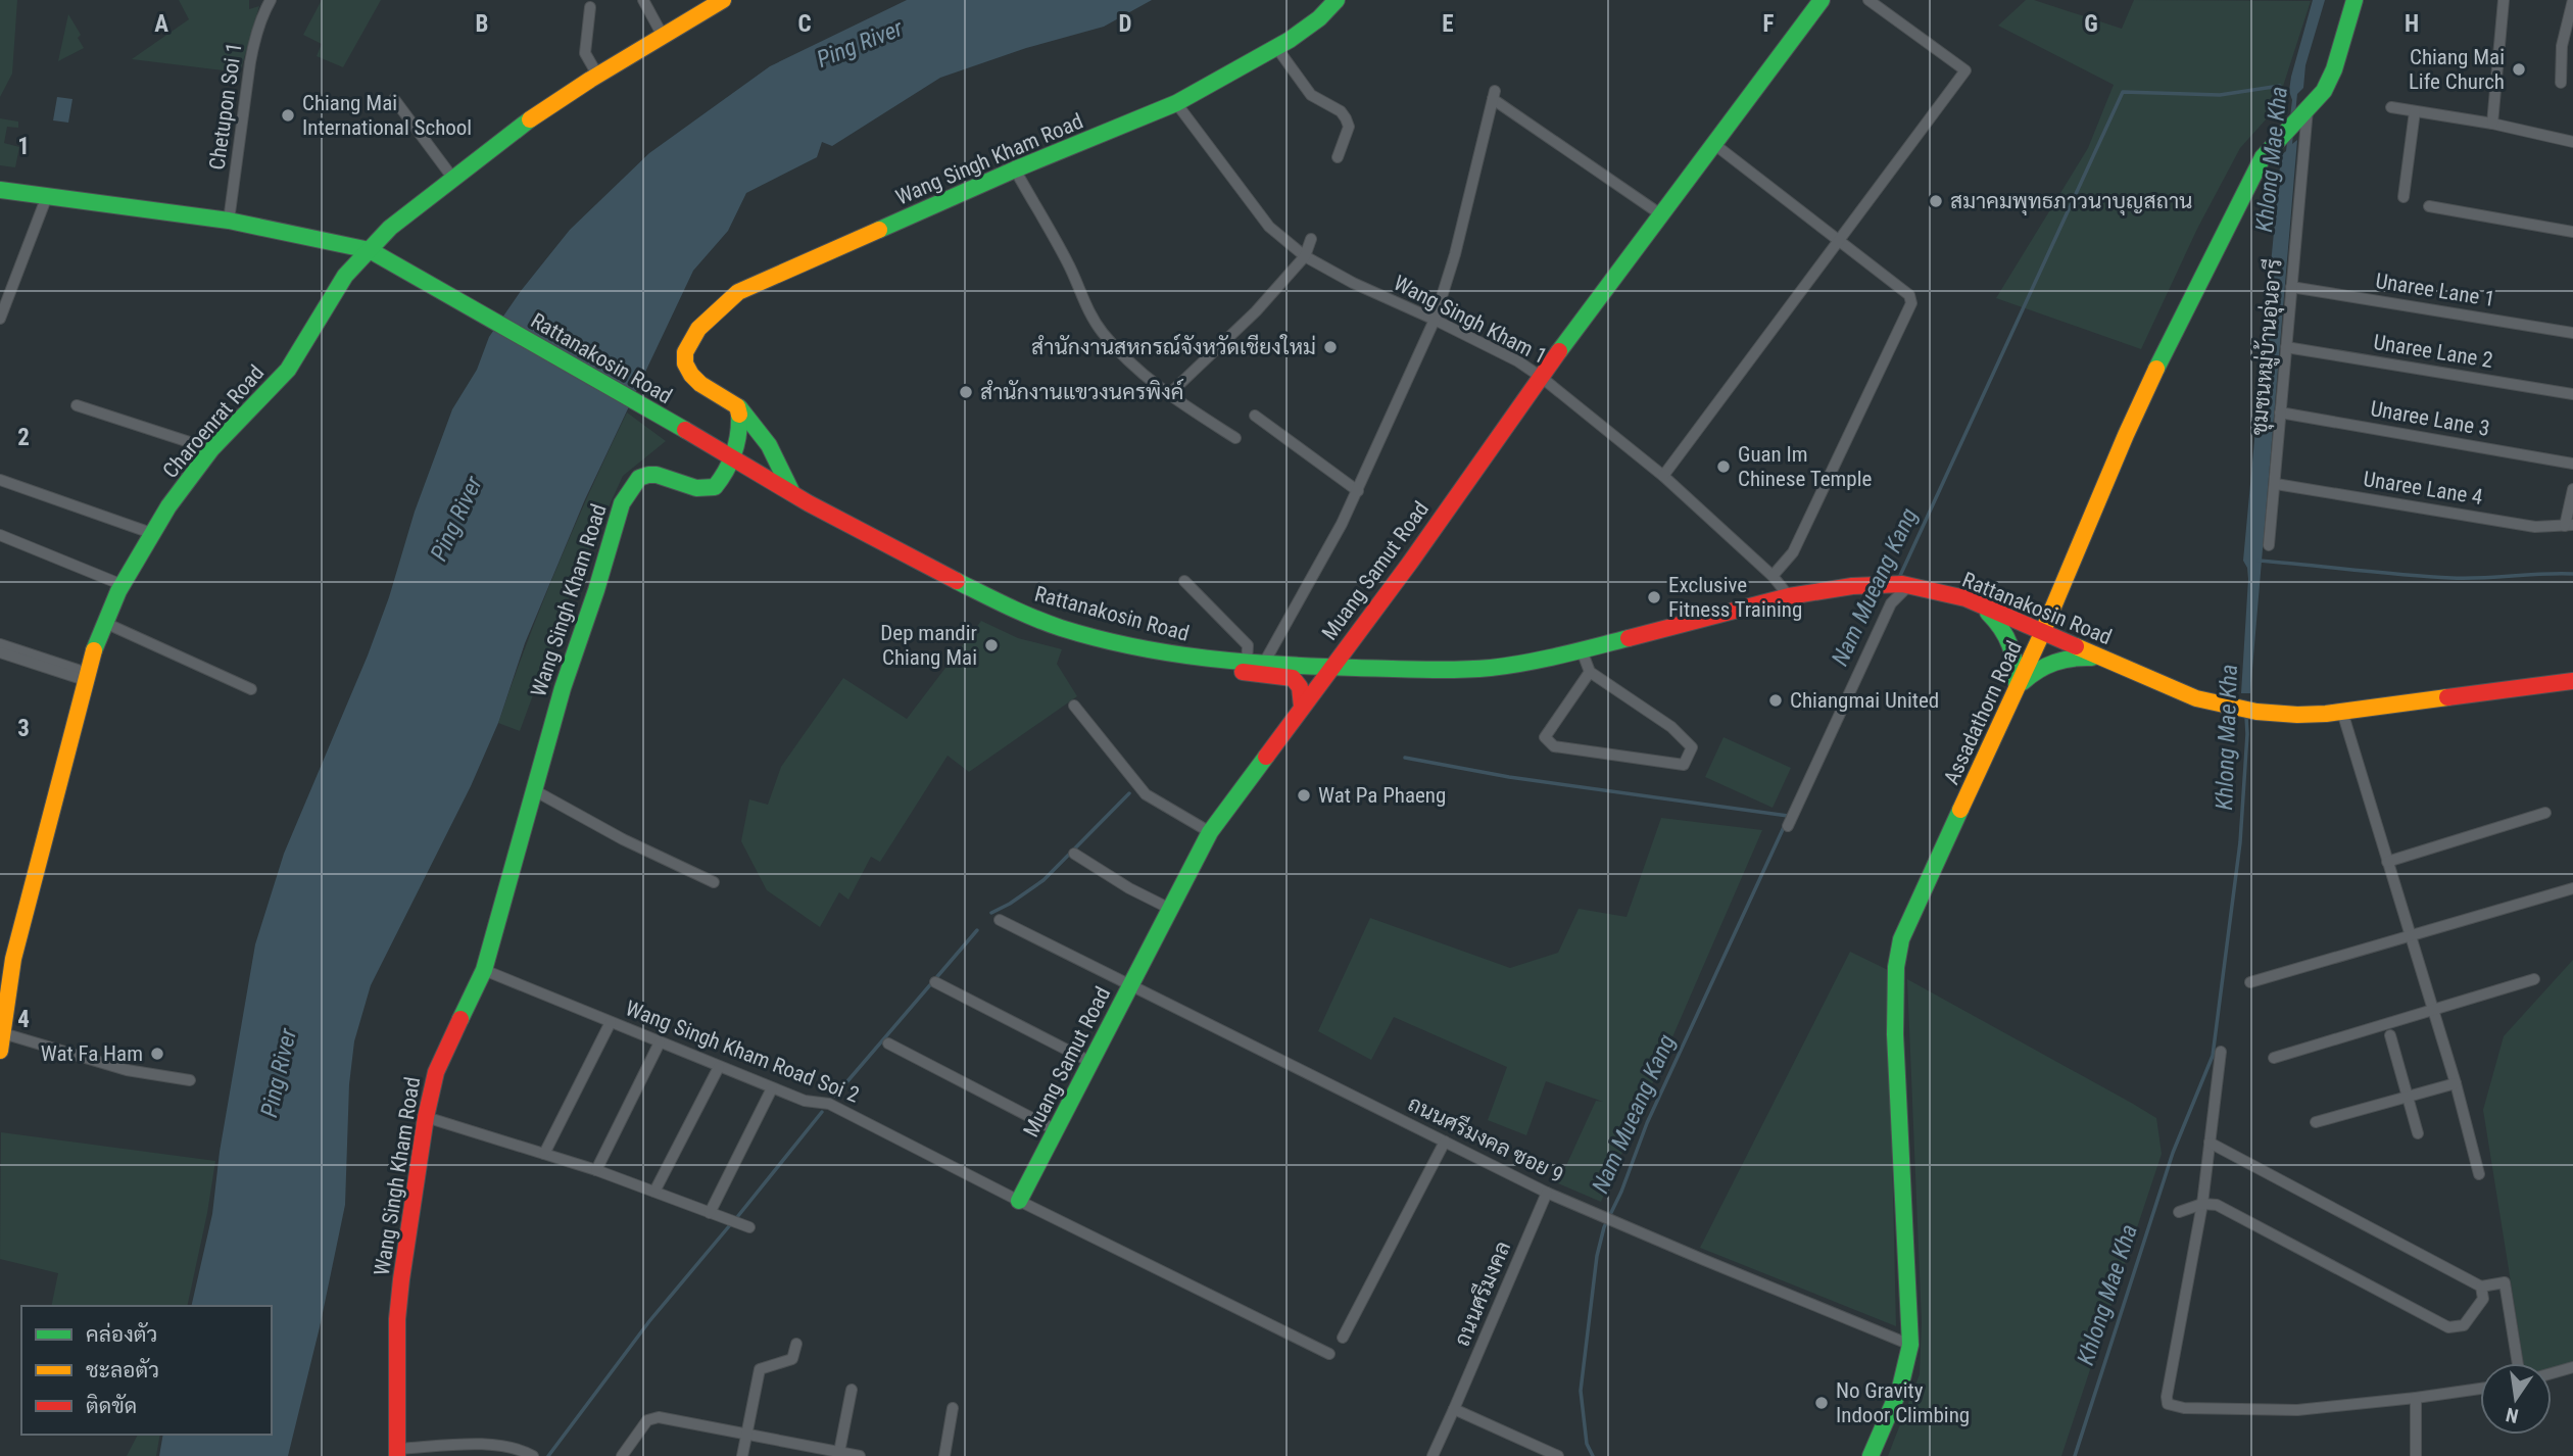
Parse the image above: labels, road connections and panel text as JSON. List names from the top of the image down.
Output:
{
  "streets": {
    "street": [
      "Chetupon Soi 1",
      "Wang Singh Kham Road",
      "Unaree Lane 1",
      "Wang Singh Kham 1",
      "ชุมชนหมู่บ้านอุ่นอารี",
      "Unaree Lane 2",
      "Rattanakosin Road",
      "Unaree Lane 3",
      "Charoenrat Road",
      "Unaree Lane 4",
      "Muang Samut Road",
      "Assadathorn Road",
      "Wang Singh Kham Road Soi 2",
      "ถนนศรีมงคล ซอย 9",
      "ถนนศรีมงคล"
    ]
  },
  "crossings": [
    ["Chetupon Soi 1", "Rattanakosin Road"],
    ["Wang Singh Kham Road", "Wang Singh Kham 1"],
    ["Wang Singh Kham Road", "Rattanakosin Road"],
    ["Wang Singh Kham Road", "Wang Singh Kham Road Soi 2"],
    ["Unaree Lane 1", "ชุมชนหมู่บ้านอุ่นอารี"],
    ["Wang Singh Kham 1", "Rattanakosin Road"],
    ["Wang Singh Kham 1", "Muang Samut Road"],
    ["ชุมชนหมู่บ้านอุ่นอารี", "Unaree Lane 2"],
    ["ชุมชนหมู่บ้านอุ่นอารี", "Unaree Lane 3"],
    ["ชุมชนหมู่บ้านอุ่นอารี", "Unaree Lane 4"],
    ["ชุมชนหมู่บ้านอุ่นอารี", "Assadathorn Road"],
    ["Rattanakosin Road", "Charoenrat Road"],
    ["Rattanakosin Road", "Muang Samut Road"],
    ["Rattanakosin Road", "Assadathorn Road"],
    ["Muang Samut Road", "Wang Singh Kham Road Soi 2"],
    ["Muang Samut Road", "ถนนศรีมงคล ซอย 9"],
    ["Assadathorn Road", "ถนนศรีมงคล ซอย 9"],
    ["ถนนศรีมงคล ซอย 9", "ถนนศรีมงคล"]
  ],
  "water": ["Ping River", "Khlong Mae Kha", "Nam Mueang Kang"],
  "places": [
    "Chiang Mai Life Church",
    "Chiang Mai International School",
    "สมาคมพุทธภาวนาบุญสถาน",
    "สำนักงานสหกรณ์จังหวัดเชียงใหม่",
    "สำนักงานแขวงนครพิงค์",
    "Guan Im Chinese Temple",
    "Exclusive Fitness Training",
    "Dep mandir Chiang Mai",
    "Chiangmai United",
    "Wat Pa Phaeng",
    "Wat Fa Ham",
    "No Gravity Indoor Climbing"
  ],
  "legend": ["คล่องตัว", "ชะลอตัว", "ติดขัด"],
  "north": "bottom",
  "grid": {
    "columns": [
      "A",
      "B",
      "C",
      "D",
      "E",
      "F",
      "G",
      "H"
    ],
    "rows": [
      "1",
      "2",
      "3",
      "4"
    ]
  }
}
